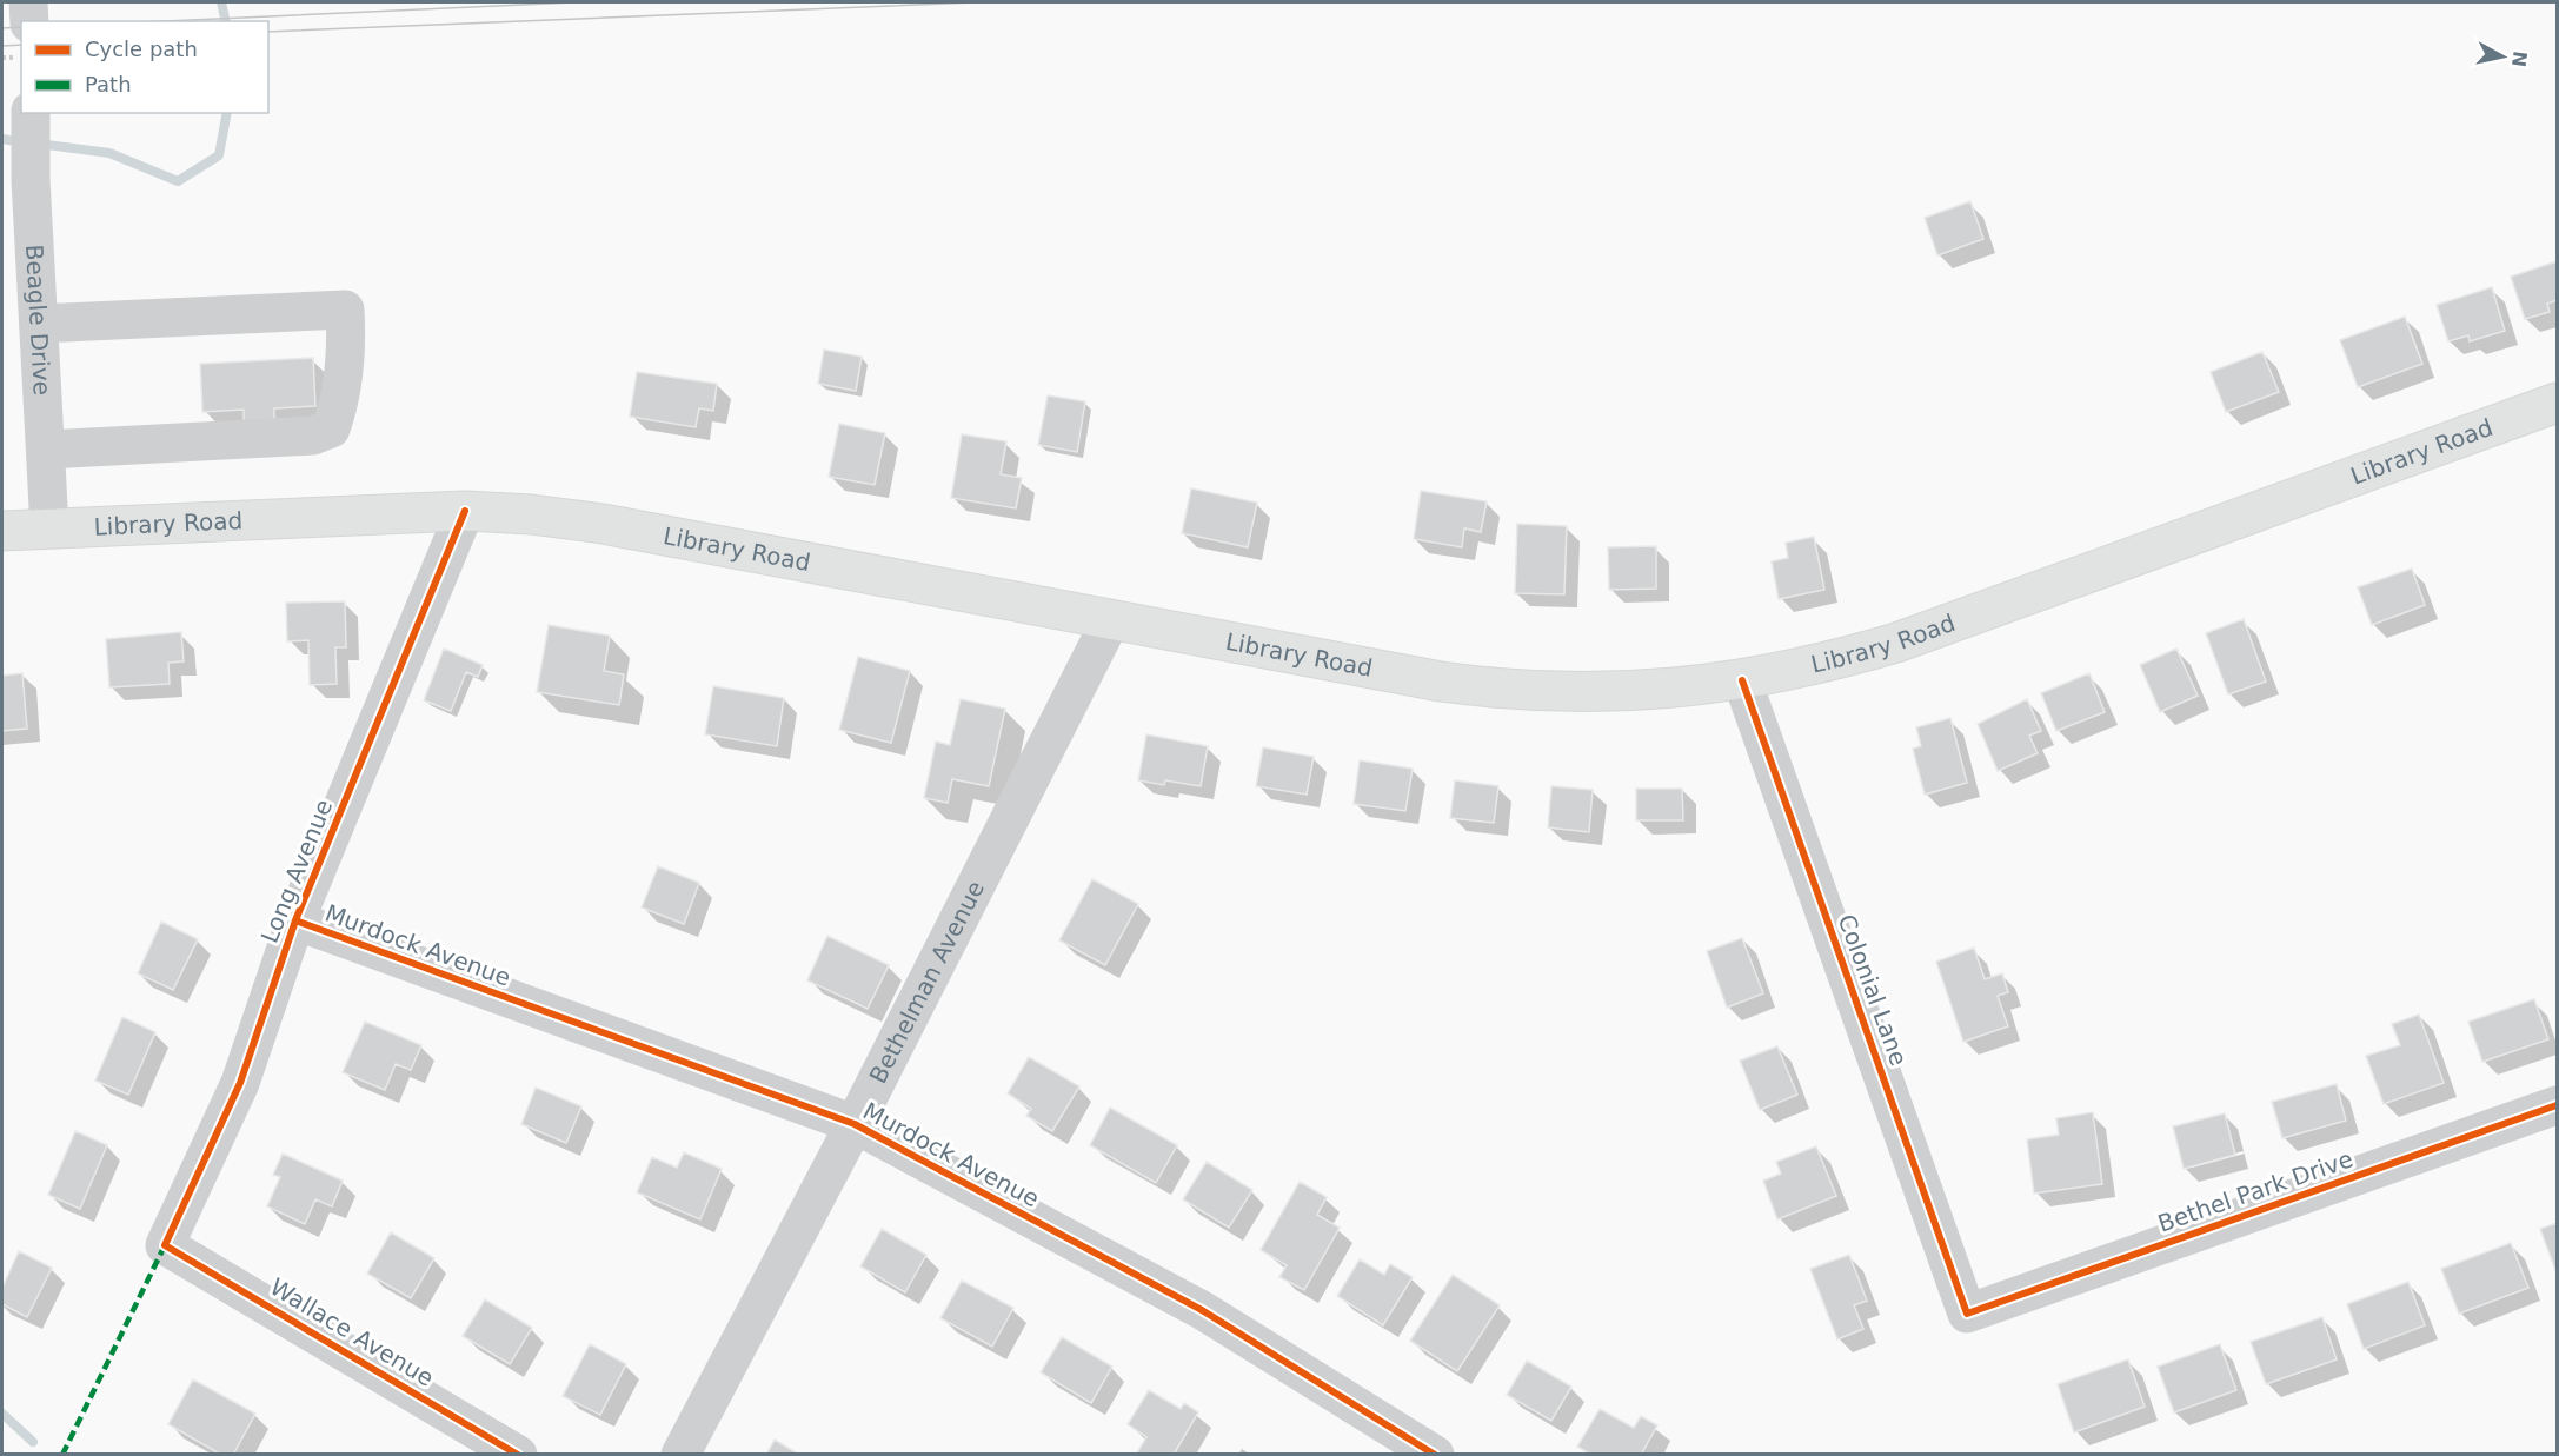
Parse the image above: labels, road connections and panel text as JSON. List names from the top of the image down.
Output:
{
  "streets": {
    "main road": ["Library Road"],
    "street": [
      "Beagle Drive",
      "Long Avenue",
      "Murdock Avenue",
      "Bethelman Avenue",
      "Colonial Lane",
      "Bethel Park Drive",
      "Wallace Avenue"
    ]
  },
  "crossings": [
    ["Beagle Drive", "Library Road"],
    ["Library Road", "Long Avenue"],
    ["Library Road", "Bethelman Avenue"],
    ["Library Road", "Colonial Lane"],
    ["Long Avenue", "Murdock Avenue"],
    ["Long Avenue", "Wallace Avenue"],
    ["Murdock Avenue", "Bethelman Avenue"],
    ["Colonial Lane", "Bethel Park Drive"]
  ],
  "legend": ["Cycle path", "Path"],
  "north": "right"
}
